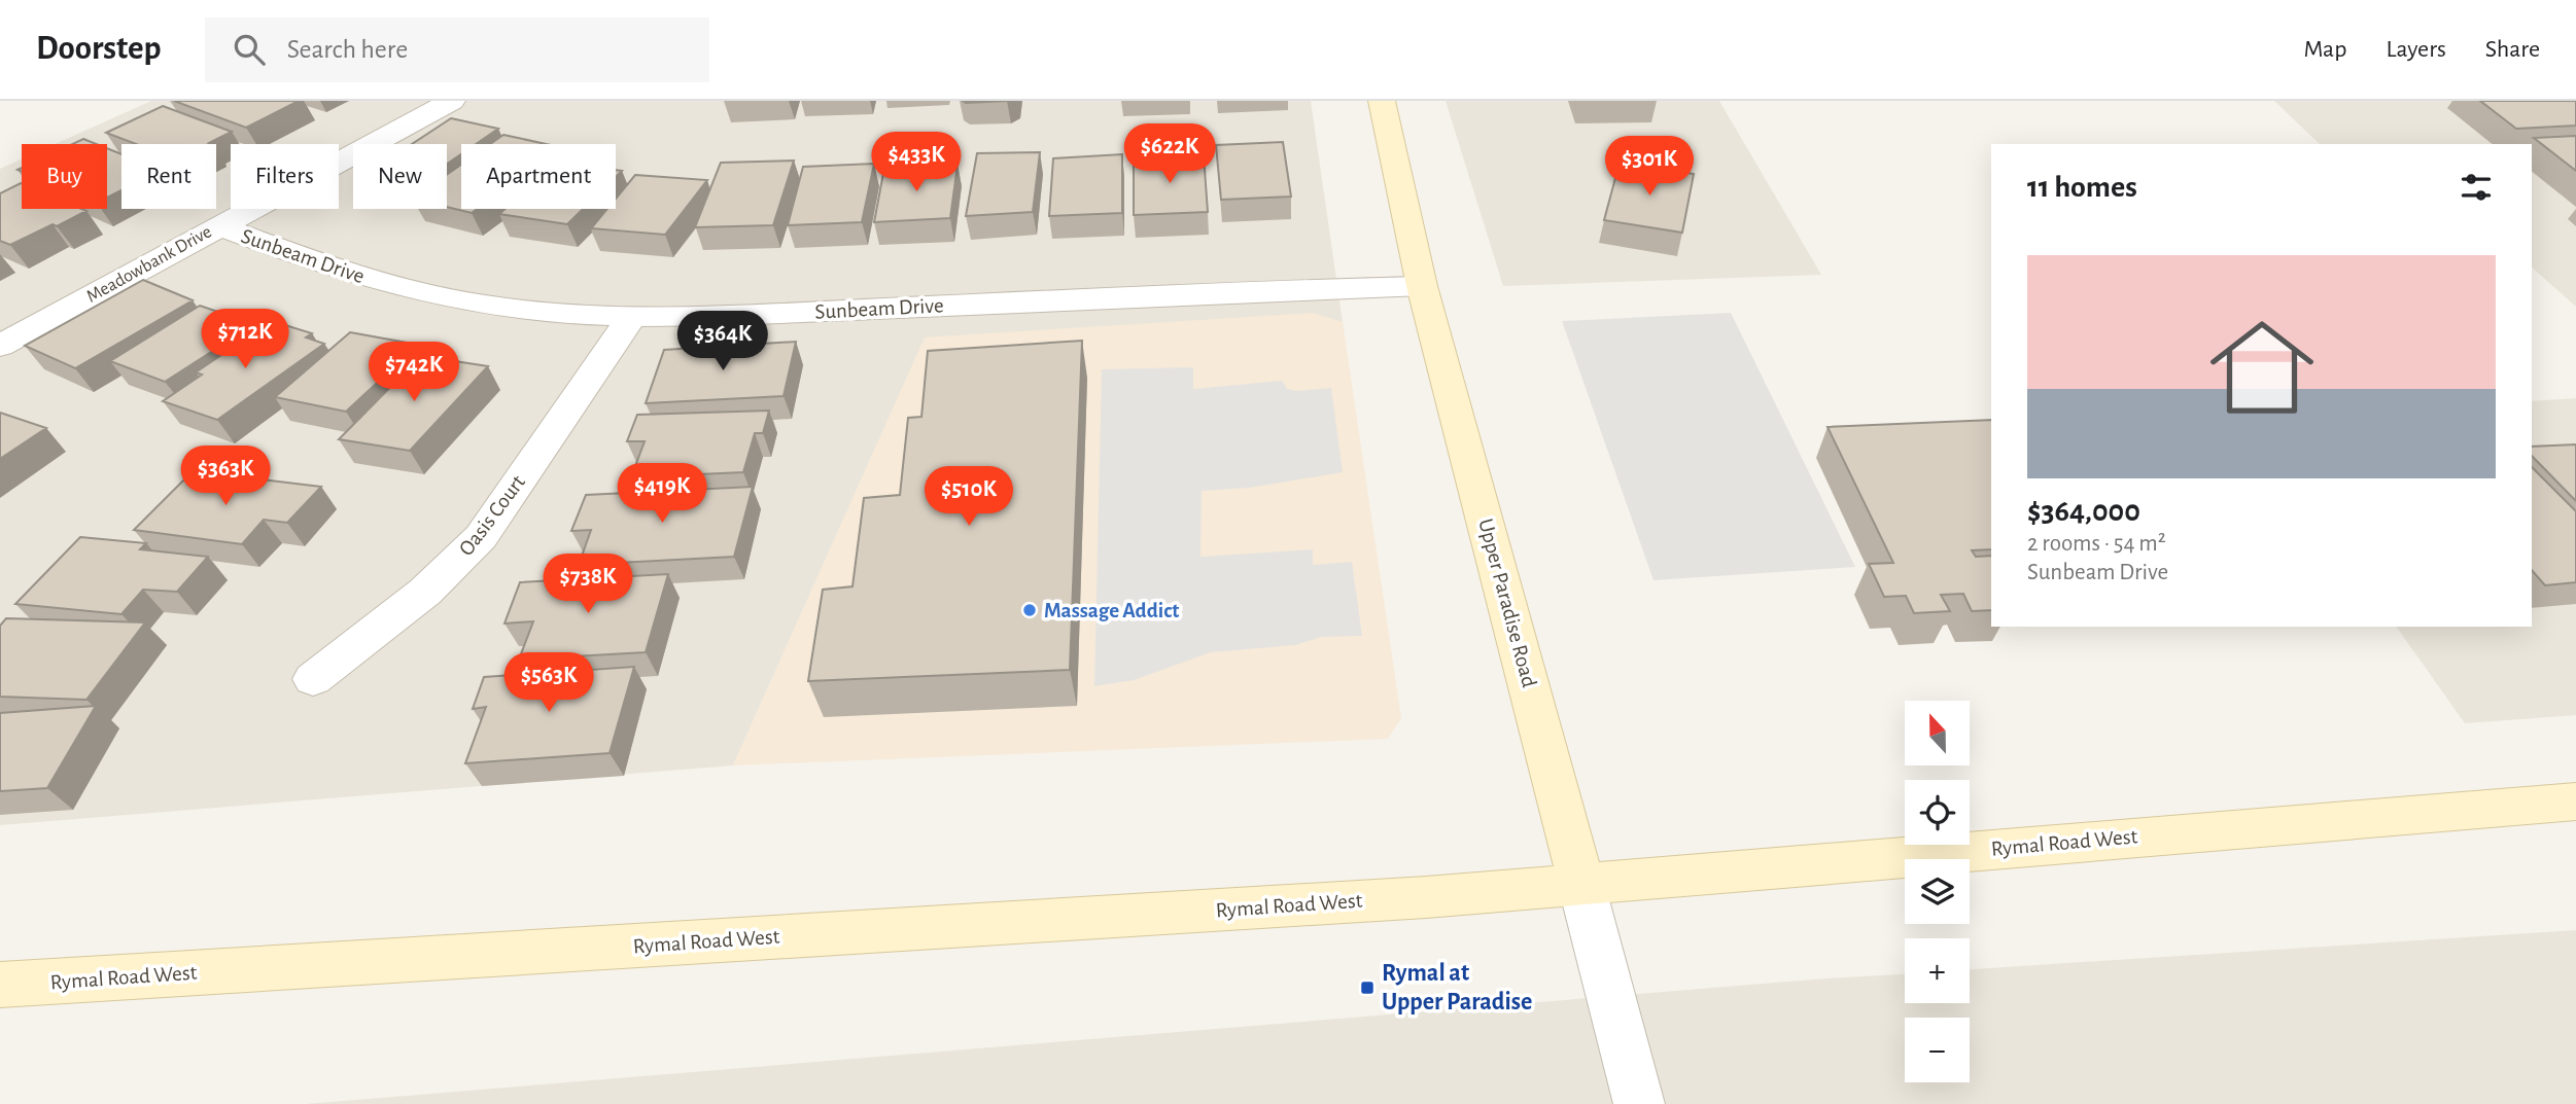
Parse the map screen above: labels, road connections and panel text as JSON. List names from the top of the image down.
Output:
{
  "streets": {
    "main road": ["Upper Paradise Road", "Rymal Road West"],
    "street": ["Sunbeam Drive", "Meadowbank Drive", "Oasis Court"]
  },
  "crossings": [
    ["Sunbeam Drive", "Meadowbank Drive"],
    ["Sunbeam Drive", "Oasis Court"],
    ["Sunbeam Drive", "Upper Paradise Road"],
    ["Upper Paradise Road", "Rymal Road West"]
  ],
  "places": {
    "other": ["Massage Addict"],
    "transit": ["Rymal at Upper Paradise"]
  },
  "north": "top",
  "page": {
    "header": "Doorstep",
    "search": "Search here",
    "nav": ["Map", "Layers", "Share"],
    "price": [
      "$622K",
      "$433K",
      "$301K",
      "$712K",
      "$364K",
      "$742K",
      "$363K",
      "$419K",
      "$510K",
      "$738K",
      "$563K"
    ],
    "chip": [
      "Buy",
      "Rent",
      "Filters",
      "New",
      "Apartment"
    ],
    "heading": "11 homes",
    "list": [
      {
        "name": "$364,000",
        "note": "2 rooms · 54 m² · Sunbeam Drive"
      }
    ],
    "map_buttons": ["+", "−"]
  }
}
